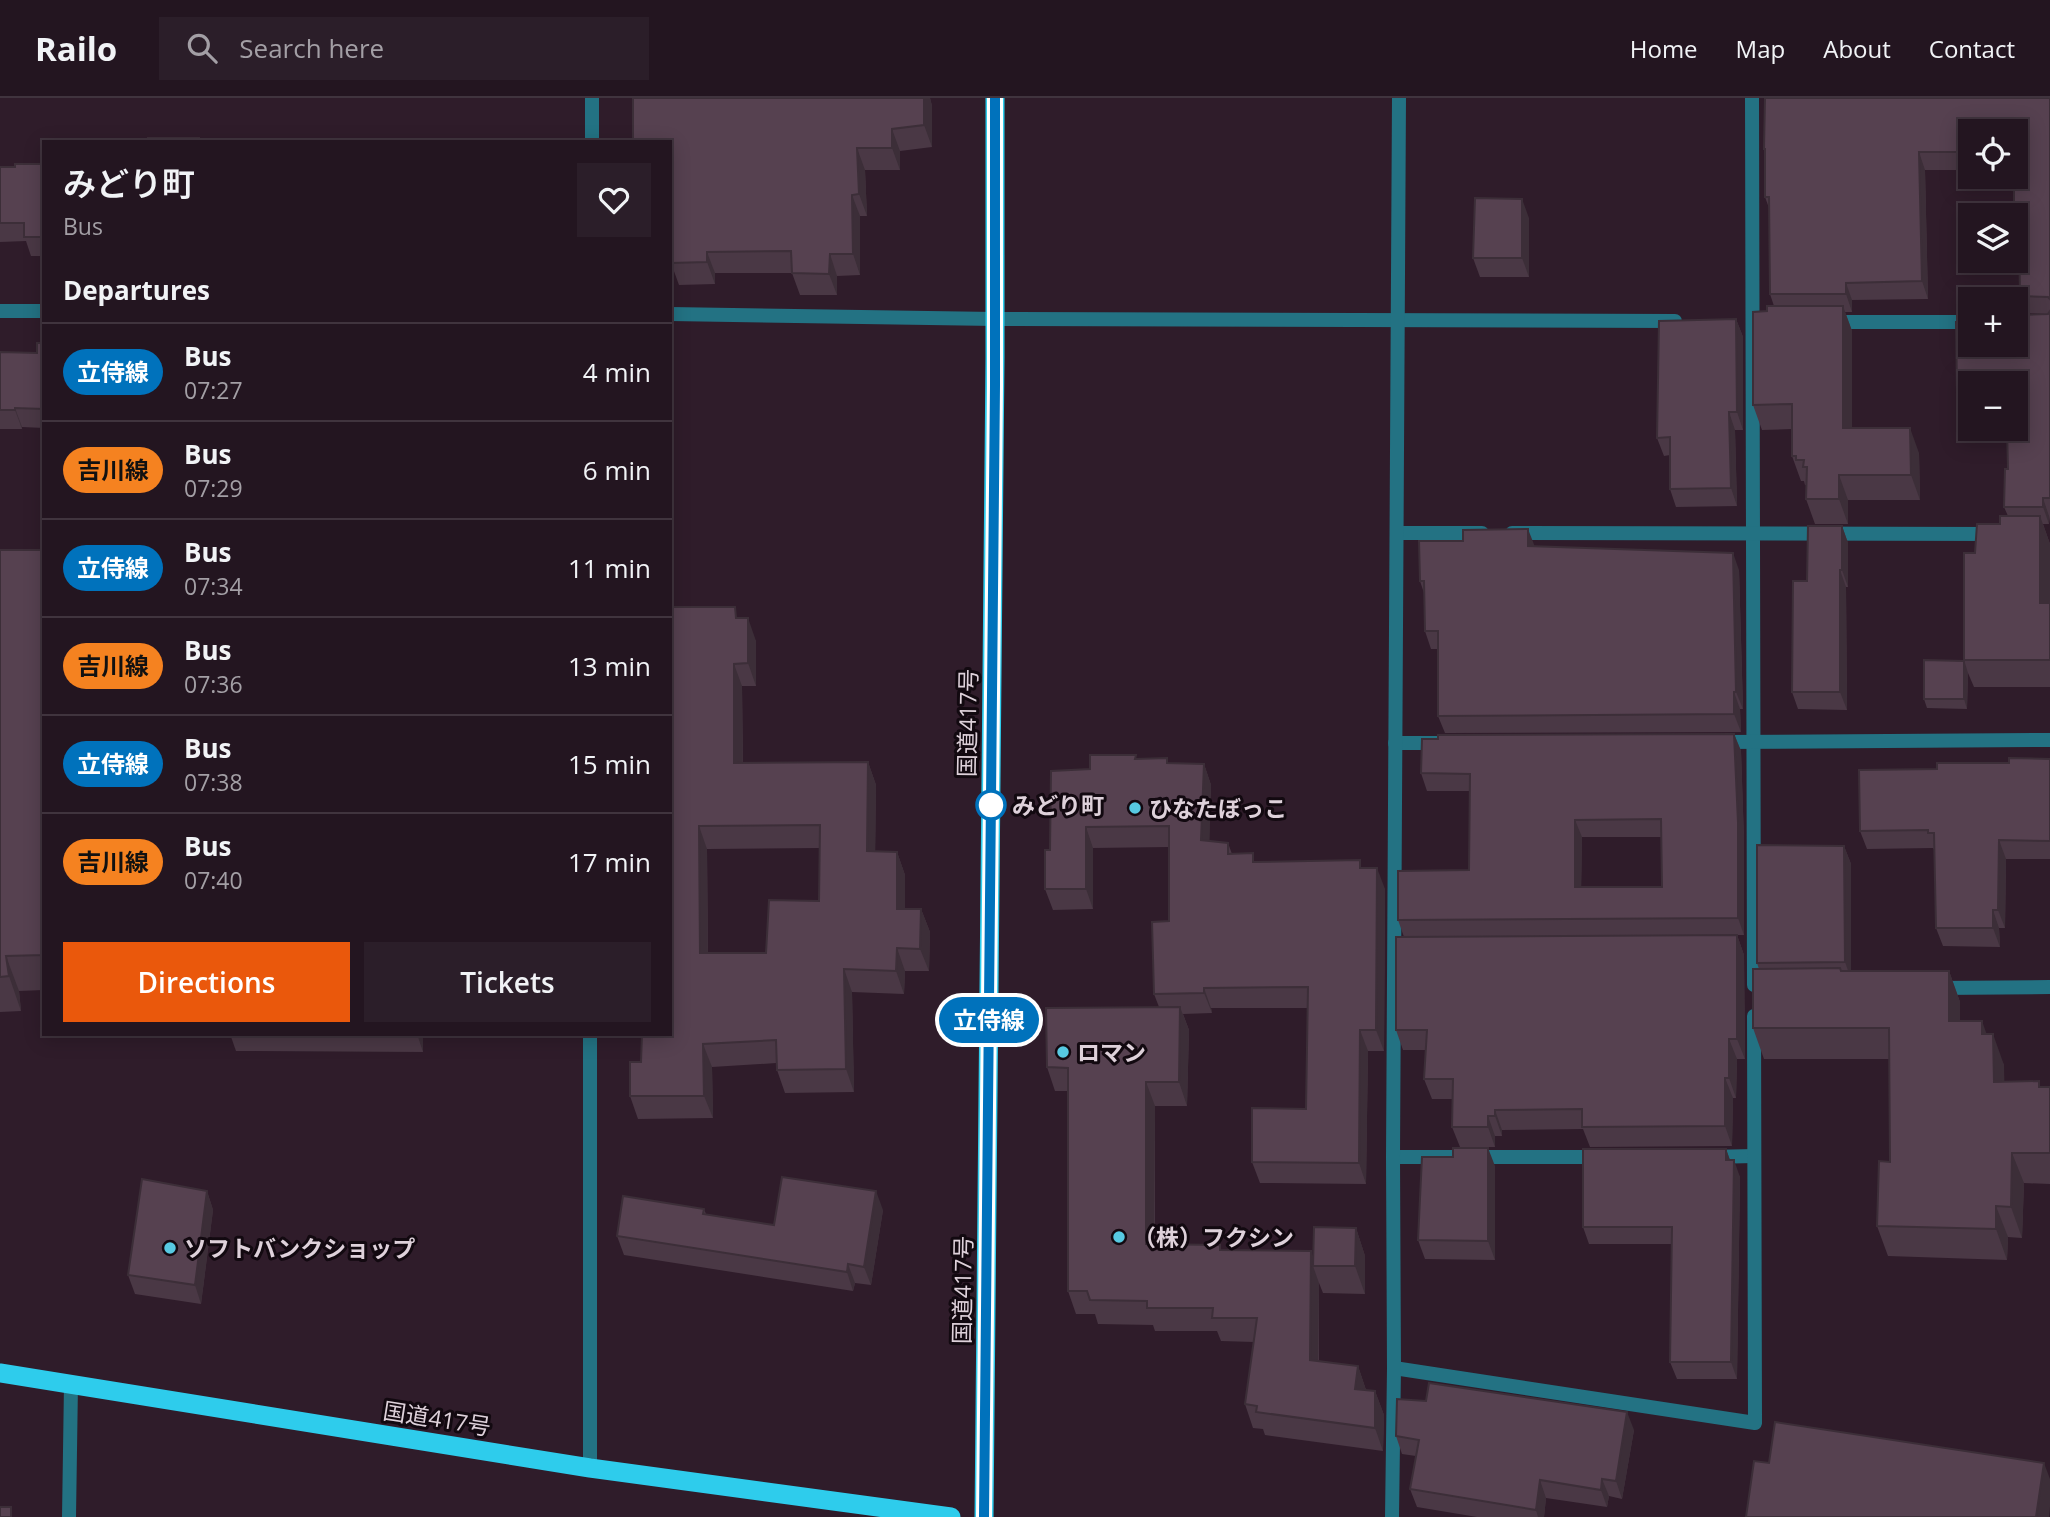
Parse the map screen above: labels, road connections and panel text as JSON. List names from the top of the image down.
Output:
{
  "streets": {
    "highway": ["国道417号"]
  },
  "places": [
    "みどり町",
    "ひなたぼっこ",
    "ロマン",
    "（株）フクシン",
    "ソフトバンクショップ"
  ],
  "lines": ["bus line 立侍線"],
  "page": {
    "header": "Railo",
    "search": "Search here",
    "nav": [
      "Home",
      "Map",
      "About",
      "Contact"
    ],
    "on_map": "立侍線",
    "map_buttons": ["+", "−"],
    "heading": [
      ["みどり町", "Bus"],
      "Departures"
    ],
    "list": [
      {
        "mark": "立侍線",
        "name": "Bus",
        "note": "07:27",
        "value": "4 min"
      },
      {
        "mark": "吉川線",
        "name": "Bus",
        "note": "07:29",
        "value": "6 min"
      },
      {
        "mark": "立侍線",
        "name": "Bus",
        "note": "07:34",
        "value": "11 min"
      },
      {
        "mark": "吉川線",
        "name": "Bus",
        "note": "07:36",
        "value": "13 min"
      },
      {
        "mark": "立侍線",
        "name": "Bus",
        "note": "07:38",
        "value": "15 min"
      },
      {
        "mark": "吉川線",
        "name": "Bus",
        "note": "07:40",
        "value": "17 min"
      }
    ],
    "buttons": ["Directions", "Tickets"]
  }
}
